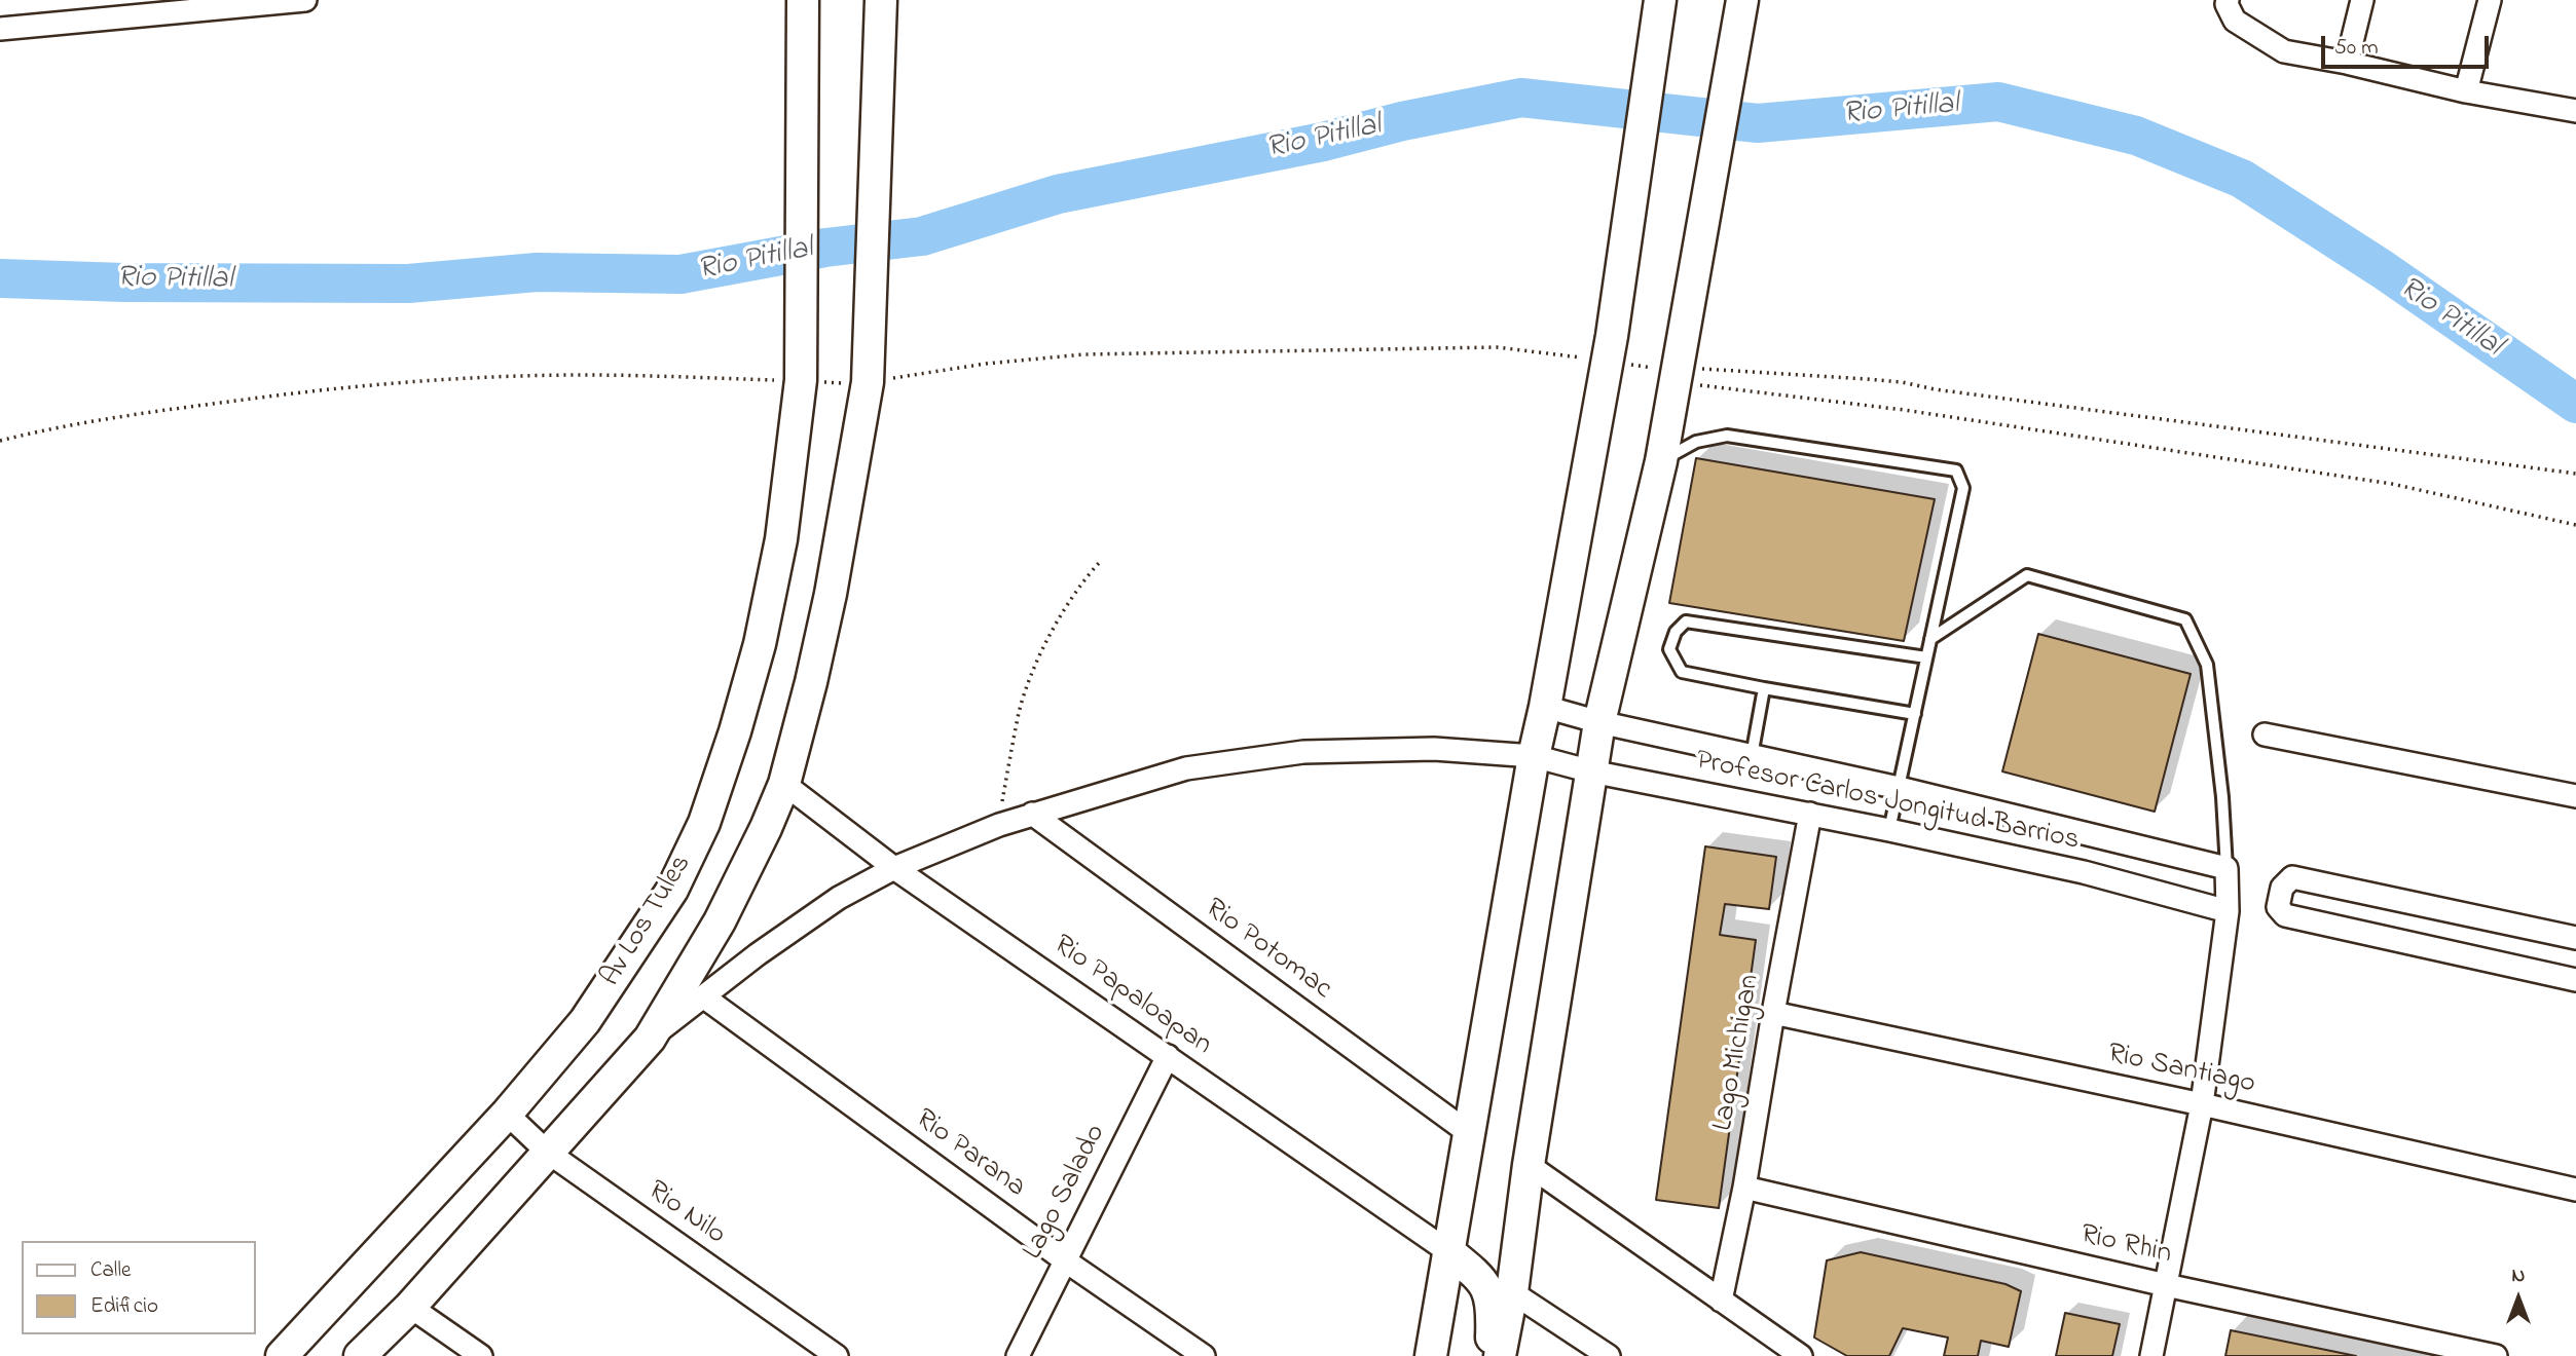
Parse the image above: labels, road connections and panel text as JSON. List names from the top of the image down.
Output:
{
  "streets": {
    "main road": ["Av Los Tules"],
    "street": [
      "Profesor Carlos Jongitud Barrios",
      "Rio Potomac",
      "Rio Papaloapan",
      "Lago Michigan",
      "Rio Santiago",
      "Rio Parana",
      "Lago Salado",
      "Rio Nilo",
      "Rio Rhin"
    ]
  },
  "crossings": [
    ["Profesor Carlos Jongitud Barrios", "Av Los Tules"],
    ["Profesor Carlos Jongitud Barrios", "Rio Potomac"],
    ["Profesor Carlos Jongitud Barrios", "Rio Papaloapan"],
    ["Profesor Carlos Jongitud Barrios", "Lago Michigan"],
    ["Profesor Carlos Jongitud Barrios", "Rio Parana"],
    ["Av Los Tules", "Rio Papaloapan"],
    ["Av Los Tules", "Rio Nilo"],
    ["Rio Papaloapan", "Lago Salado"],
    ["Lago Michigan", "Rio Santiago"],
    ["Lago Michigan", "Rio Rhin"],
    ["Rio Parana", "Lago Salado"]
  ],
  "water": ["Rio Pitillal"],
  "legend": ["Calle", "Edificio"],
  "scale_bar": "50 m",
  "north": "top"
}
